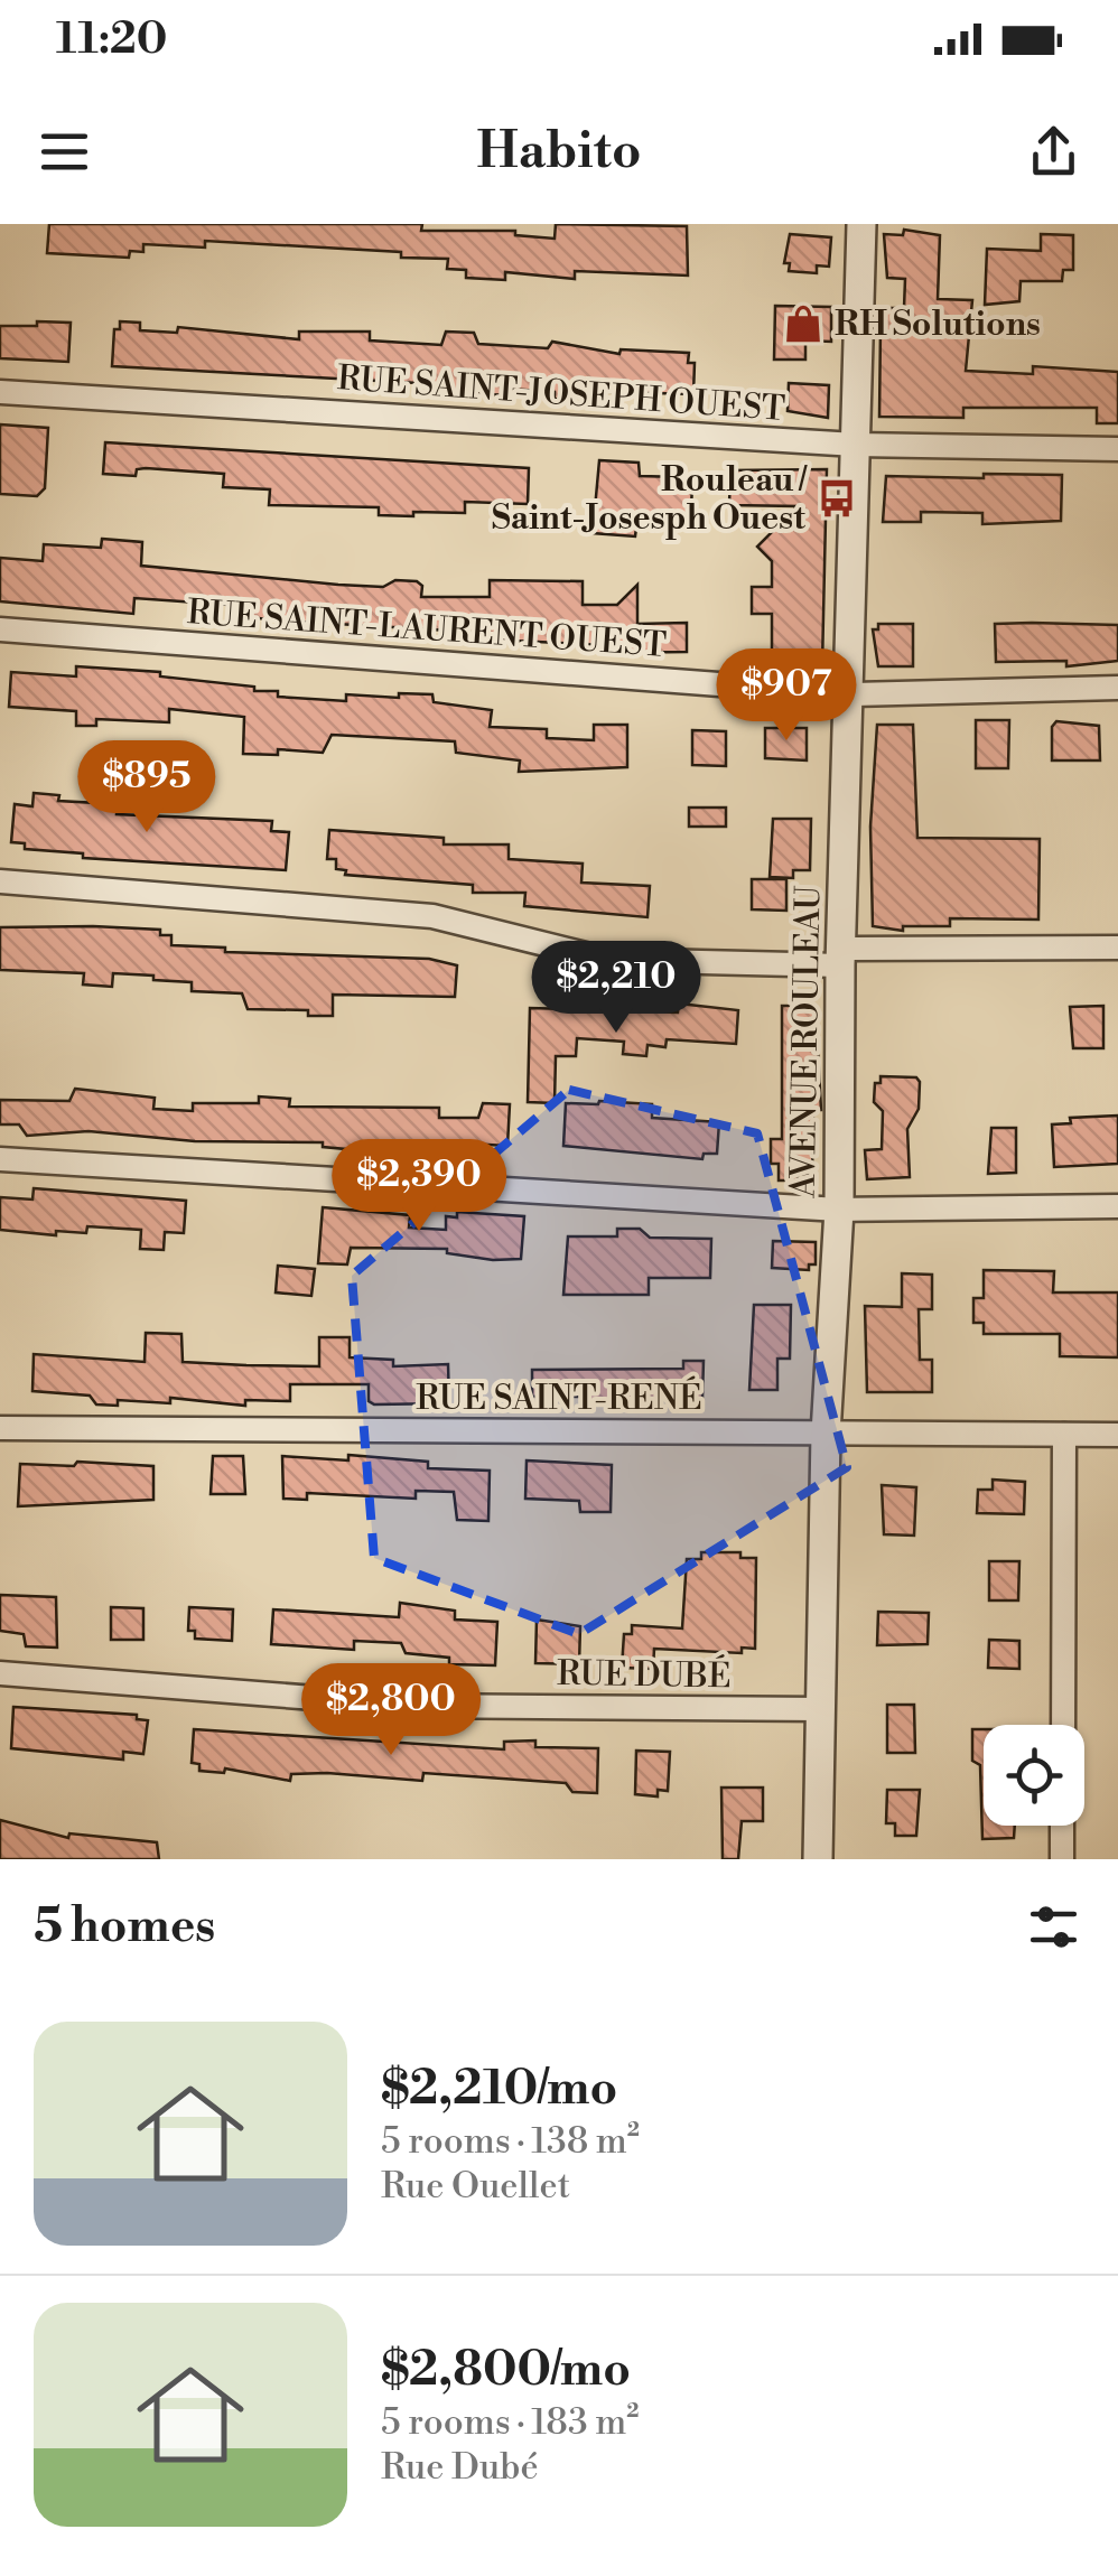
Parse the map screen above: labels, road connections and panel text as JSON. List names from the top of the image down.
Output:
{
  "streets": {
    "street": [
      "RUE SAINT-JOSEPH OUEST",
      "RUE SAINT-LAURENT OUEST",
      "AVENUE ROULEAU",
      "RUE SAINT-RENÉ",
      "RUE DUBÉ"
    ]
  },
  "crossings": [
    ["RUE SAINT-JOSEPH OUEST", "AVENUE ROULEAU"],
    ["RUE SAINT-LAURENT OUEST", "AVENUE ROULEAU"],
    ["AVENUE ROULEAU", "RUE SAINT-RENÉ"],
    ["AVENUE ROULEAU", "RUE DUBÉ"]
  ],
  "places": {
    "shop": ["RH Solutions"],
    "bus stop": ["Rouleau / Saint-Josesph Ouest"]
  },
  "page": {
    "status": "11:20",
    "header": "Habito",
    "price": [
      "$907",
      "$895",
      "$2,210",
      "$2,390",
      "$2,800"
    ],
    "heading": "5 homes",
    "list": [
      {
        "name": "$2,210/mo",
        "note": "5 rooms · 138 m² · Rue Ouellet"
      },
      {
        "name": "$2,800/mo",
        "note": "5 rooms · 183 m² · Rue Dubé"
      }
    ]
  }
}
